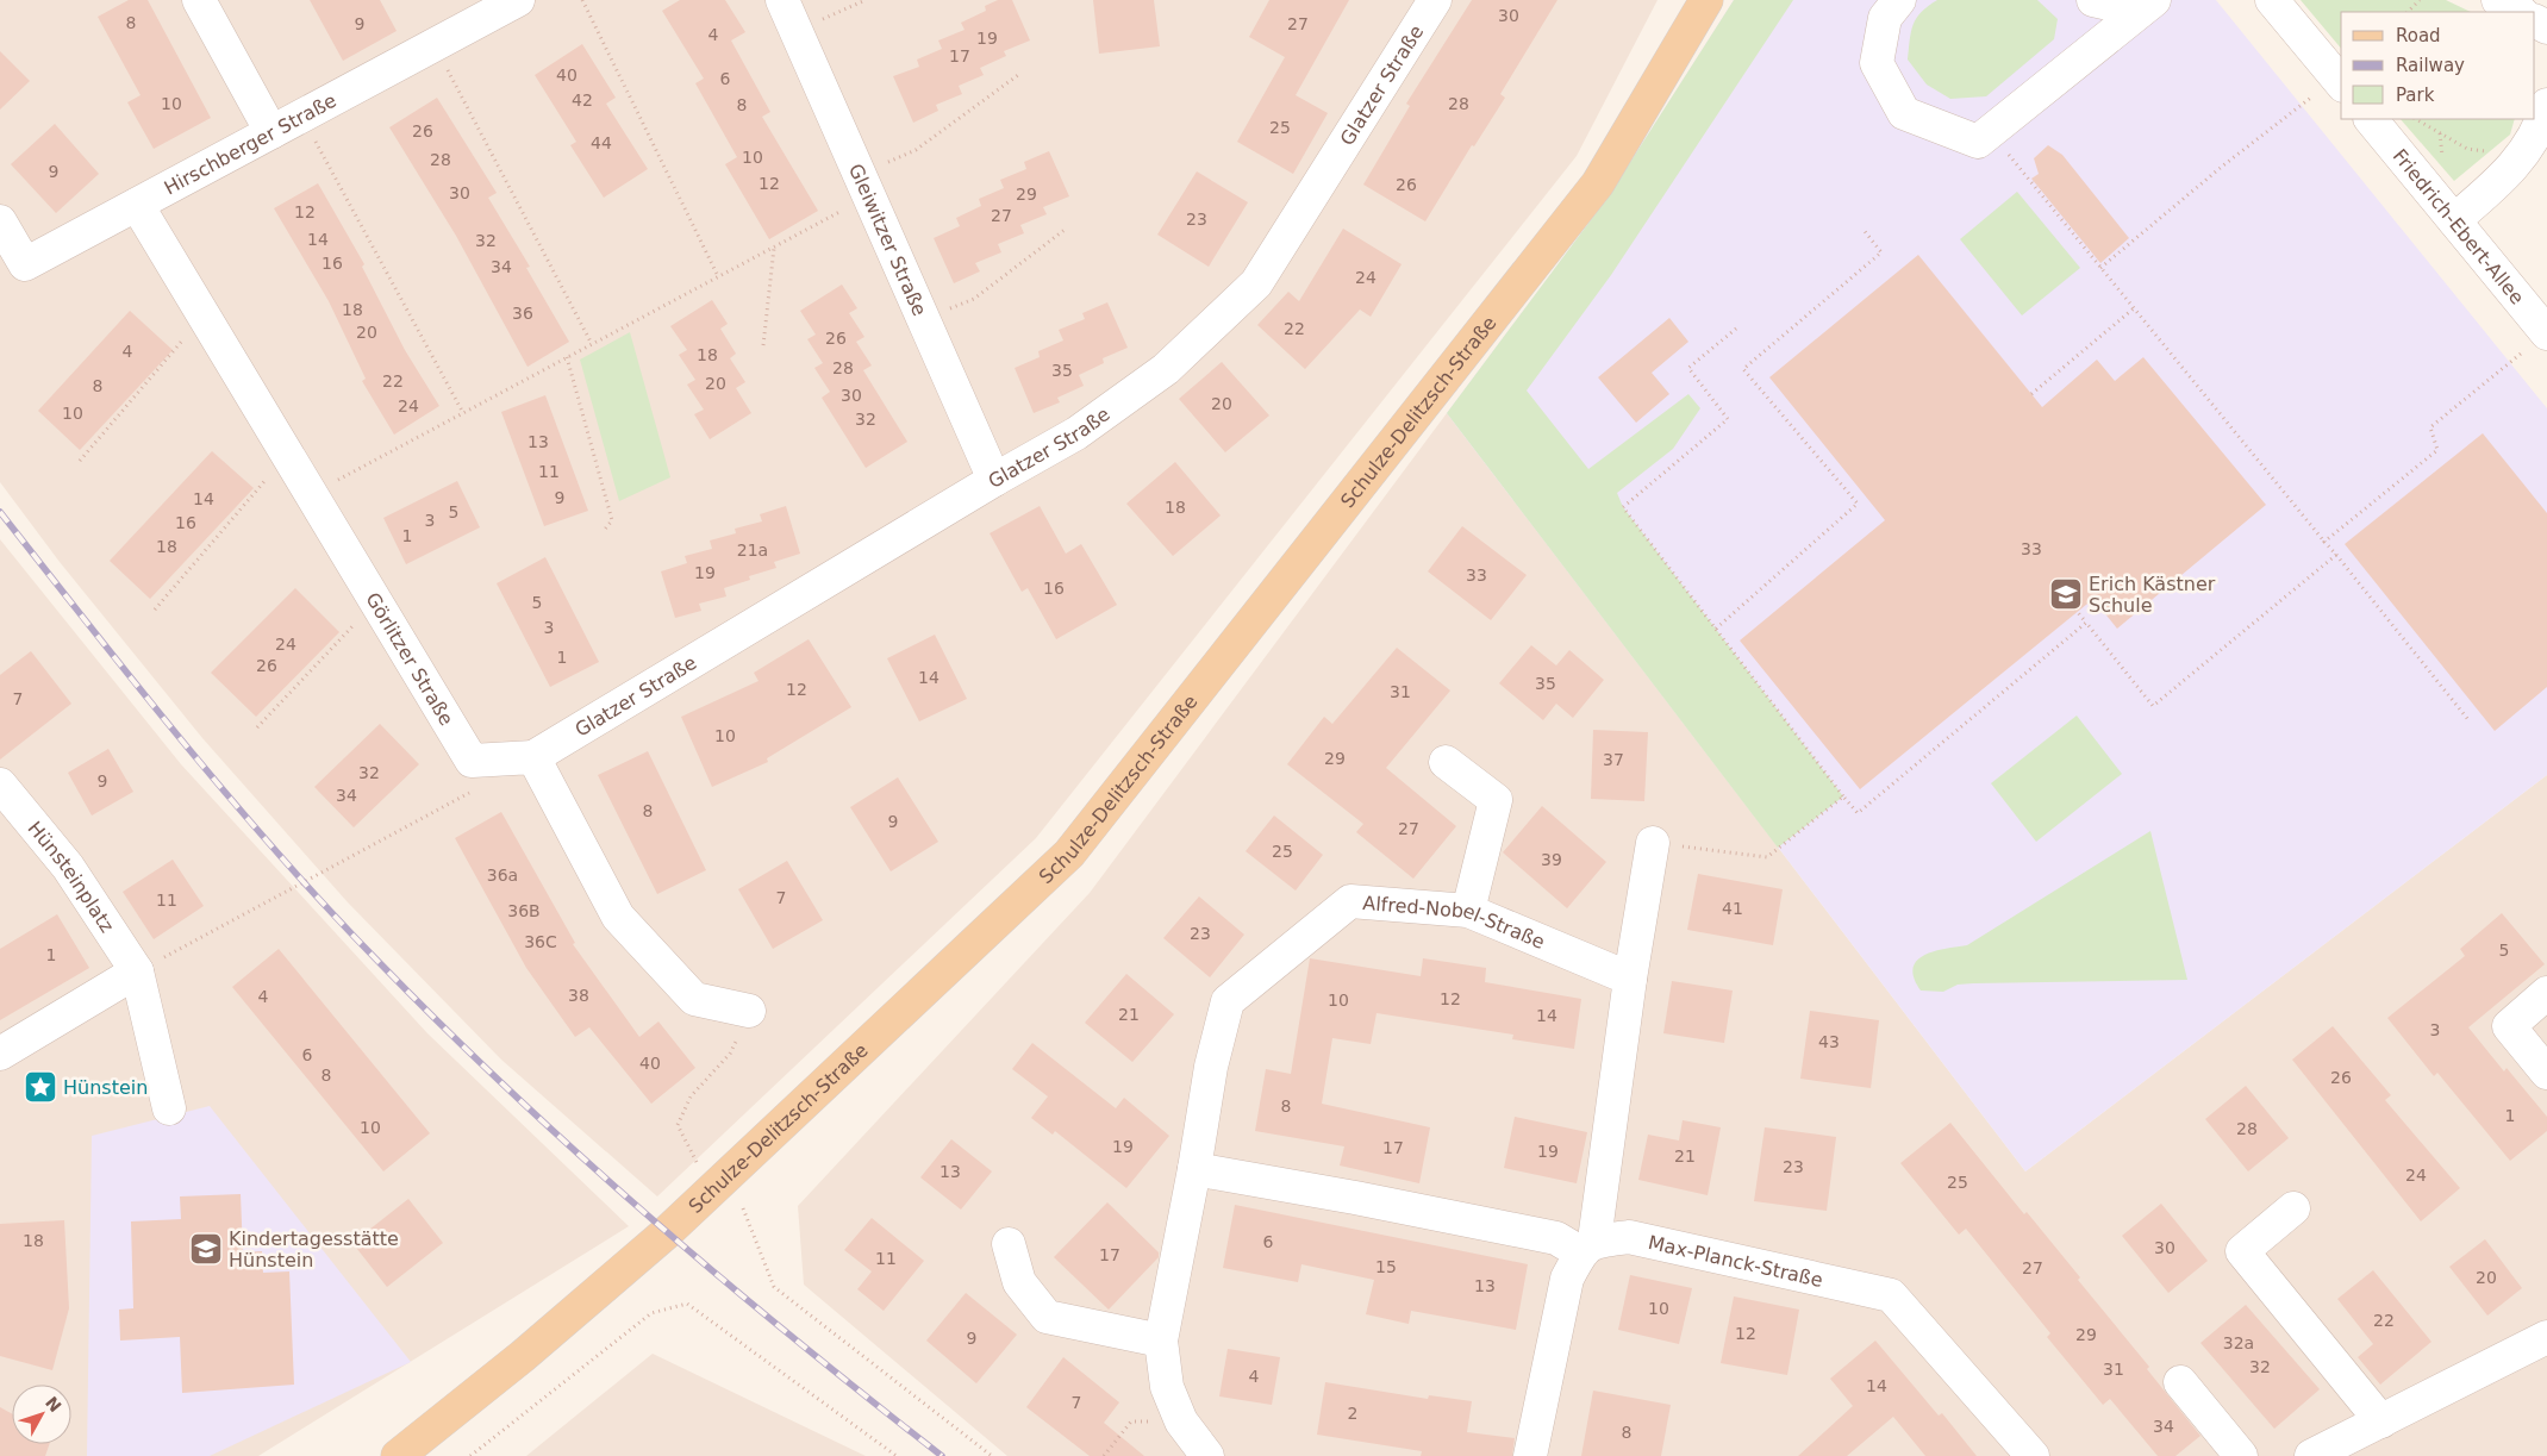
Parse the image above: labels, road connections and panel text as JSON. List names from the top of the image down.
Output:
{
  "streets": {
    "main road": ["Schulze-Delitzsch-Straße"],
    "street": [
      "Glatzer Straße",
      "Hirschberger Straße",
      "Friedrich-Ebert-Allee",
      "Gleiwitzer Straße",
      "Görlitzer Straße",
      "Hünsteinplatz",
      "Alfred-Nobel-Straße",
      "Max-Planck-Straße"
    ]
  },
  "crossings": [
    ["Glatzer Straße", "Gleiwitzer Straße"],
    ["Glatzer Straße", "Görlitzer Straße"],
    ["Hirschberger Straße", "Görlitzer Straße"]
  ],
  "places": {
    "school or university": ["Erich Kästner Schule", "Kindertagesstätte Hünstein"],
    "place": ["Hünstein"]
  },
  "house_numbers": [
    "30",
    "8",
    "9",
    "27",
    "4",
    "19",
    "17",
    "40",
    "6",
    "42",
    "10",
    "28",
    "8",
    "25",
    "26",
    "44",
    "10",
    "28",
    "9",
    "12",
    "26",
    "30",
    "29",
    "12",
    "27",
    "23",
    "14",
    "32",
    "16",
    "34",
    "24",
    "18",
    "36",
    "22",
    "20",
    "26",
    "4",
    "18",
    "28",
    "35",
    "22",
    "20",
    "8",
    "30",
    "20",
    "24",
    "10",
    "32",
    "13",
    "11",
    "9",
    "14",
    "18",
    "5",
    "3",
    "16",
    "1",
    "18",
    "33",
    "21a",
    "19",
    "33",
    "16",
    "5",
    "3",
    "24",
    "1",
    "26",
    "14",
    "35",
    "12",
    "31",
    "7",
    "10",
    "29",
    "37",
    "32",
    "9",
    "34",
    "8",
    "9",
    "27",
    "25",
    "39",
    "36a",
    "7",
    "11",
    "41",
    "36B",
    "23",
    "36C",
    "5",
    "1",
    "38",
    "4",
    "12",
    "10",
    "21",
    "14",
    "3",
    "43",
    "6",
    "40",
    "8",
    "26",
    "8",
    "1",
    "10",
    "28",
    "19",
    "17",
    "19",
    "21",
    "23",
    "13",
    "24",
    "25",
    "18",
    "6",
    "30",
    "17",
    "11",
    "15",
    "27",
    "20",
    "13",
    "10",
    "22",
    "12",
    "29",
    "9",
    "32a",
    "32",
    "31",
    "4",
    "14",
    "7",
    "2",
    "34",
    "8"
  ],
  "legend": ["Road", "Railway", "Park"],
  "north": "top right"
}
